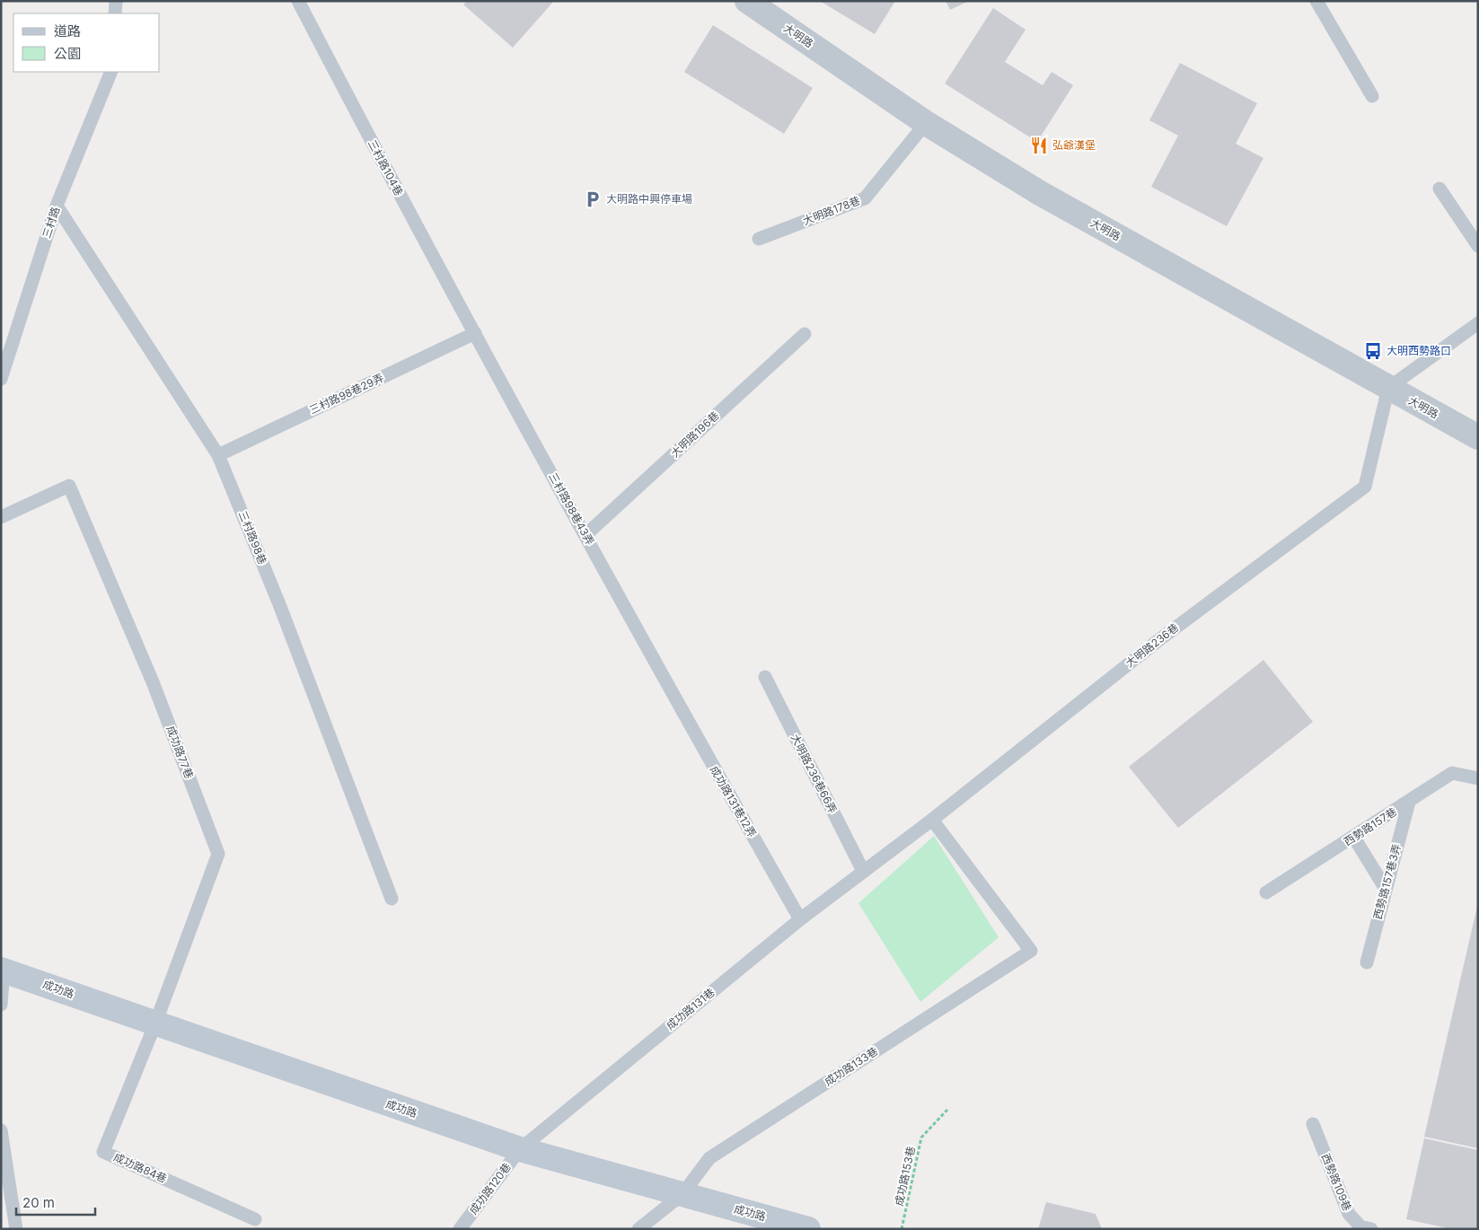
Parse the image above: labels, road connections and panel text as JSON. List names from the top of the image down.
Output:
{
  "streets": {
    "street": ["大明路", "成功路"],
    "lane": [
      "三村路104巷",
      "大明路178巷",
      "三村路",
      "三村路98巷29弄",
      "大明路196巷",
      "三村路98巷43弄",
      "三村路98巷",
      "大明路236巷",
      "成功路77巷",
      "大明路236巷66弄",
      "成功路131巷12弄",
      "西勢路157巷",
      "西勢路157巷3弄",
      "成功路131巷",
      "成功路133巷",
      "成功路84巷",
      "西勢路109巷",
      "成功路120巷"
    ],
    "path": ["成功路153巷"]
  },
  "crossings": [
    ["大明路", "大明路178巷"],
    ["大明路", "大明路236巷"],
    ["三村路104巷", "三村路98巷29弄"],
    ["三村路104巷", "三村路98巷43弄"],
    ["三村路", "三村路98巷"],
    ["三村路98巷29弄", "三村路98巷43弄"],
    ["三村路98巷29弄", "三村路98巷"],
    ["大明路196巷", "三村路98巷43弄"],
    ["三村路98巷43弄", "成功路131巷12弄"],
    ["大明路236巷", "大明路236巷66弄"],
    ["大明路236巷", "成功路131巷"],
    ["大明路236巷", "成功路133巷"],
    ["成功路77巷", "成功路"],
    ["成功路77巷", "成功路84巷"],
    ["大明路236巷66弄", "成功路131巷"],
    ["成功路131巷12弄", "成功路131巷"],
    ["西勢路157巷", "西勢路157巷3弄"],
    ["成功路", "成功路131巷"],
    ["成功路", "成功路133巷"],
    ["成功路", "成功路84巷"],
    ["成功路", "成功路120巷"],
    ["成功路131巷", "成功路120巷"]
  ],
  "places": {
    "restaurant": ["弘爺漢堡"],
    "parking": ["大明路中興停車場"],
    "bus stop": ["大明西勢路口"]
  },
  "legend": ["道路", "公園"],
  "scale_bar": "20 m"
}
